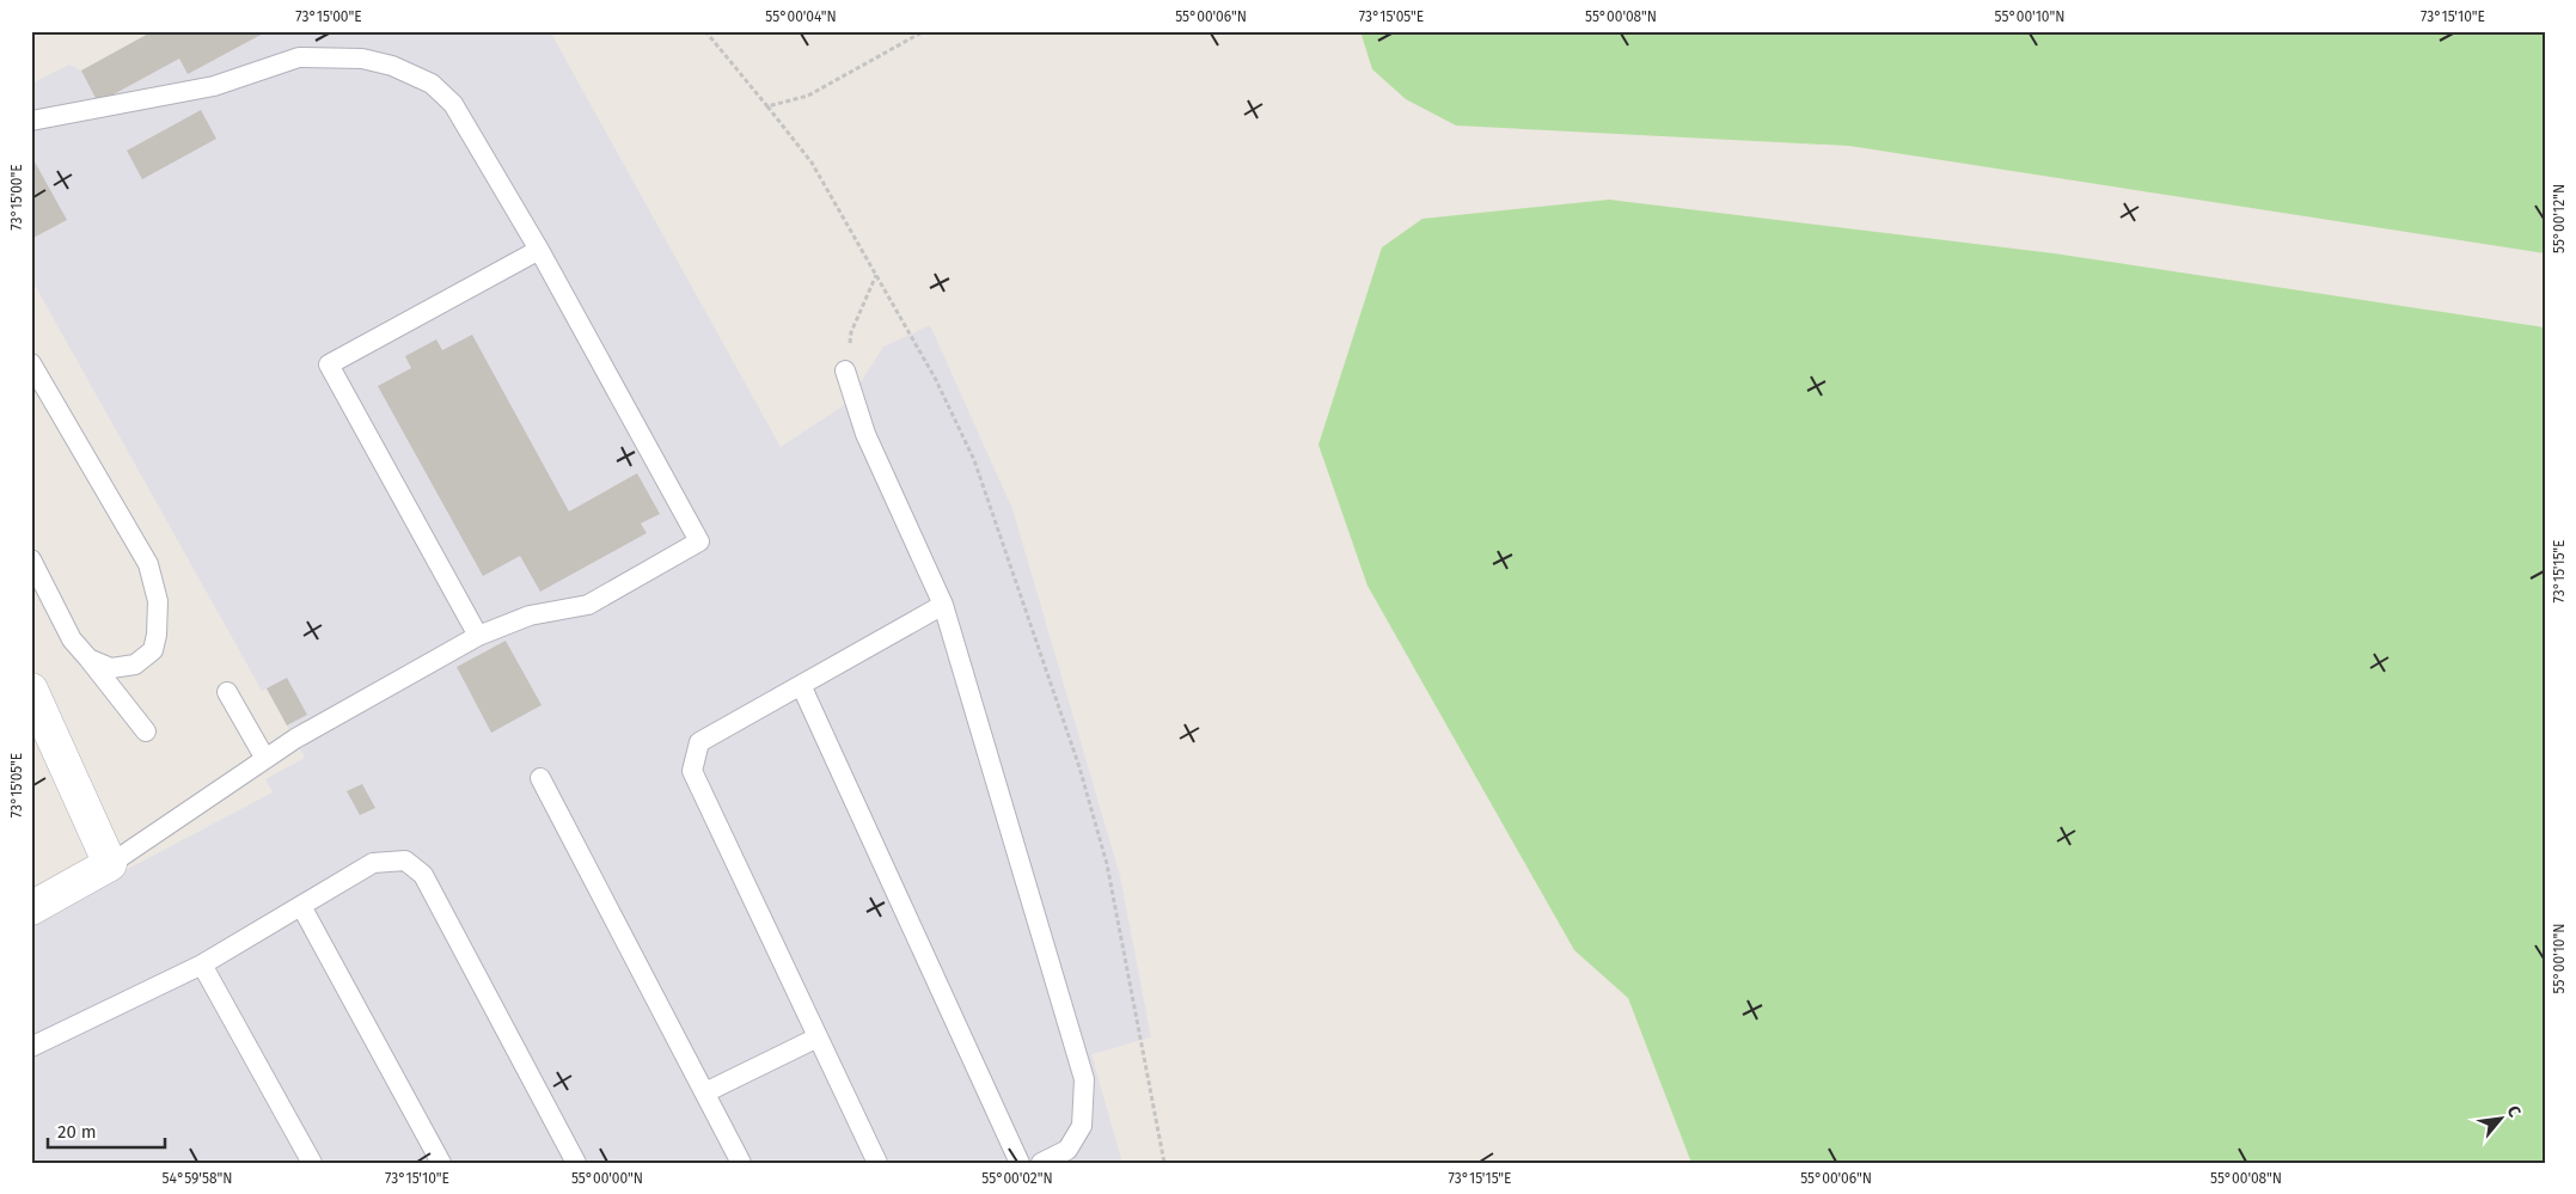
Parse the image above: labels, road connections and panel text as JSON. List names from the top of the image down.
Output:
{
  "scale_bar": "20 m",
  "north": "top right",
  "coordinates": [
    "73°15'00\"E",
    "55°00'04\"N",
    "55°00'06\"N",
    "73°15'05\"E",
    "55°00'08\"N",
    "55°00'10\"N",
    "73°15'10\"E",
    "55°00'12\"N",
    "73°15'15\"E",
    "54°59'58\"N",
    "55°00'00\"N",
    "55°00'02\"N"
  ]
}
